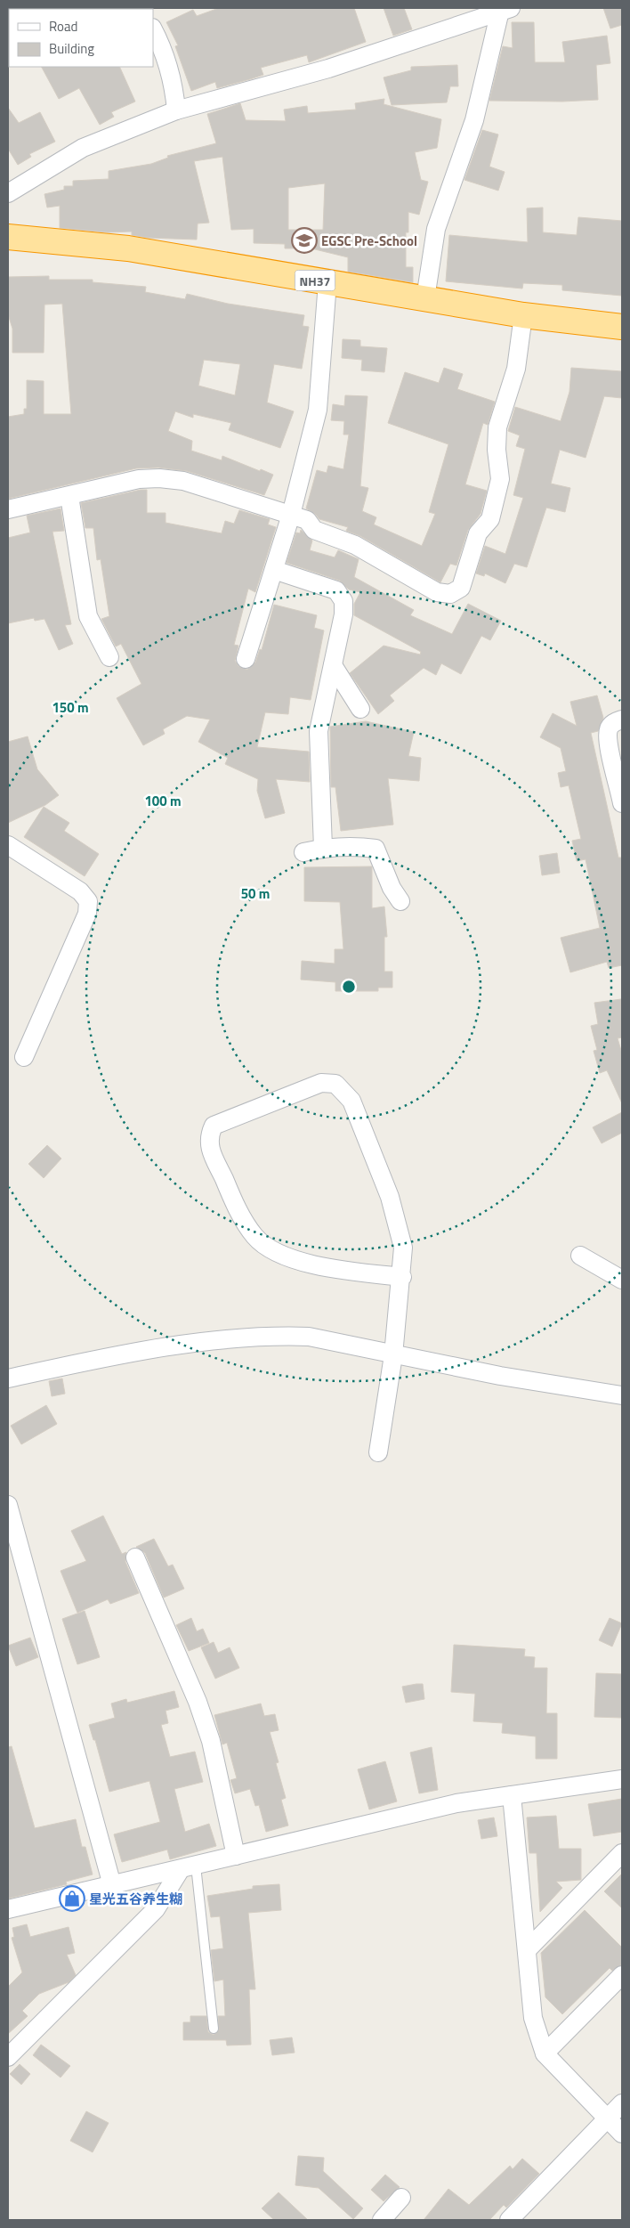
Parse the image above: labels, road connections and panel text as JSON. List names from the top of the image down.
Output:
{
  "streets": {
    "highway": ["NH37"]
  },
  "places": {
    "school or university": ["EGSC Pre-School"],
    "shop": ["星光五谷养生糊"]
  },
  "legend": ["Road", "Building"],
  "rings": ["150 m", "100 m", "50 m"]
}
